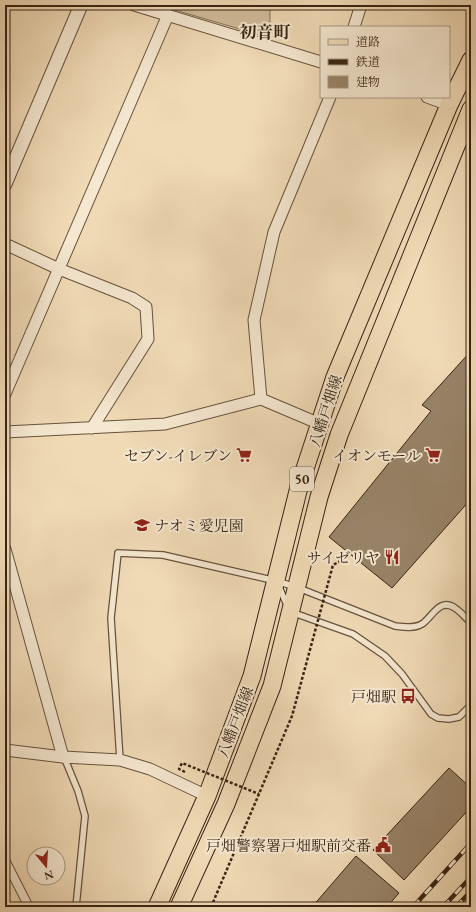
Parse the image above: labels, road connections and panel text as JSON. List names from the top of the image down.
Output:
{
  "streets": {
    "main road": ["八幡戸畑線", "50"]
  },
  "districts": ["初音町"],
  "places": {
    "supermarket": ["セブン-イレブン", "イオンモール"],
    "school or university": ["ナオミ愛児園"],
    "restaurant": ["サイゼリヤ"],
    "bus stop": ["戸畑駅"],
    "public building": ["戸畑警察署戸畑駅前交番"]
  },
  "legend": ["道路", "鉄道", "建物"],
  "north": "bottom"
}
